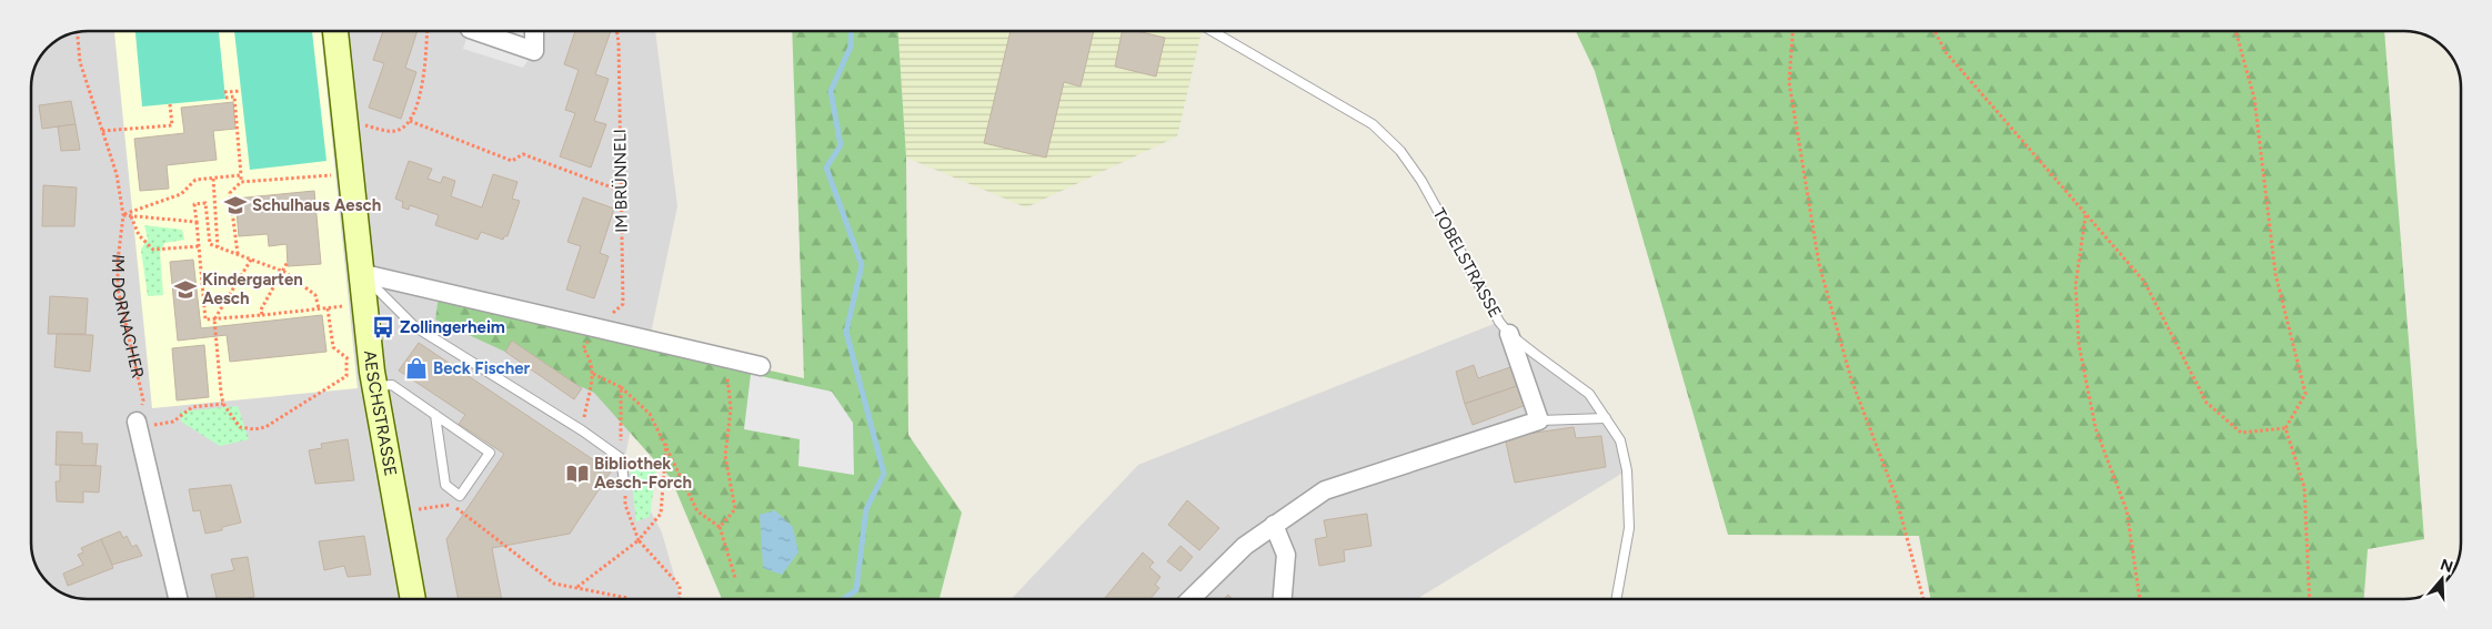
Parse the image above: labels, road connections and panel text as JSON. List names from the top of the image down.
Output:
{
  "streets": {
    "main road": ["AESCHSTRASSE"],
    "lane": ["TOBELSTRASSE"],
    "path": ["IM BRÜNNELI", "IM DORNACHER"]
  },
  "places": {
    "school or university": ["Schulhaus Aesch", "Kindergarten Aesch"],
    "bus stop": ["Zollingerheim"],
    "shop": ["Beck Fischer"],
    "library": ["Bibliothek Aesch-Forch"]
  },
  "north": "top"
}
